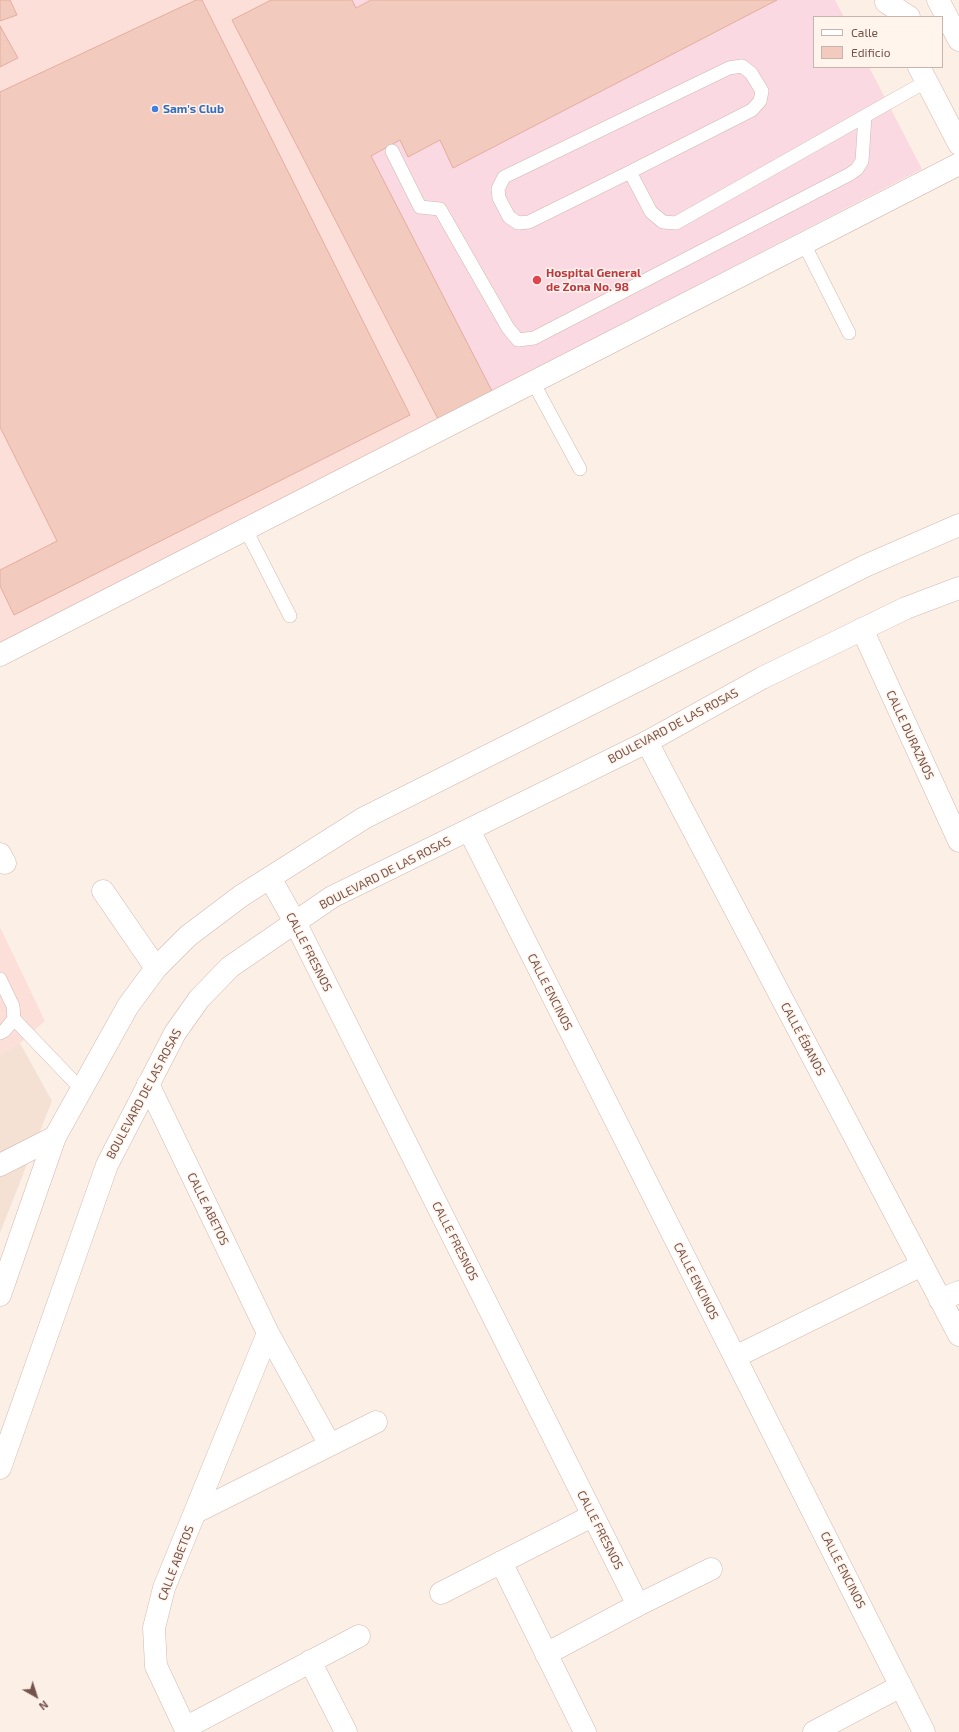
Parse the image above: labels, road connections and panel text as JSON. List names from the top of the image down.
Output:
{
  "streets": {
    "street": [
      "BOULEVARD DE LAS ROSAS",
      "CALLE DURAZNOS",
      "CALLE FRESNOS",
      "CALLE ENCINOS",
      "CALLE ÉBANOS",
      "CALLE ABETOS"
    ]
  },
  "crossings": [
    ["BOULEVARD DE LAS ROSAS", "CALLE DURAZNOS"],
    ["BOULEVARD DE LAS ROSAS", "CALLE FRESNOS"],
    ["BOULEVARD DE LAS ROSAS", "CALLE ENCINOS"],
    ["BOULEVARD DE LAS ROSAS", "CALLE ÉBANOS"],
    ["BOULEVARD DE LAS ROSAS", "CALLE ABETOS"]
  ],
  "places": ["Sam's Club", "Hospital General de Zona No. 98"],
  "legend": ["Calle", "Edificio"],
  "north": "bottom right"
}
